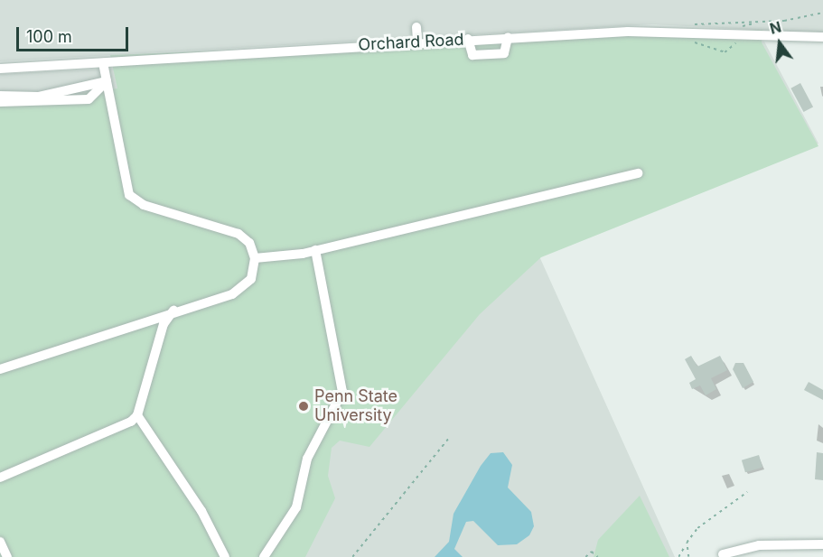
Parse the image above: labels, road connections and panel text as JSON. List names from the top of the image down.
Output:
{
  "streets": {
    "street": ["Orchard Road"]
  },
  "places": ["Penn State University"],
  "scale_bar": "100 m",
  "north": "top"
}
